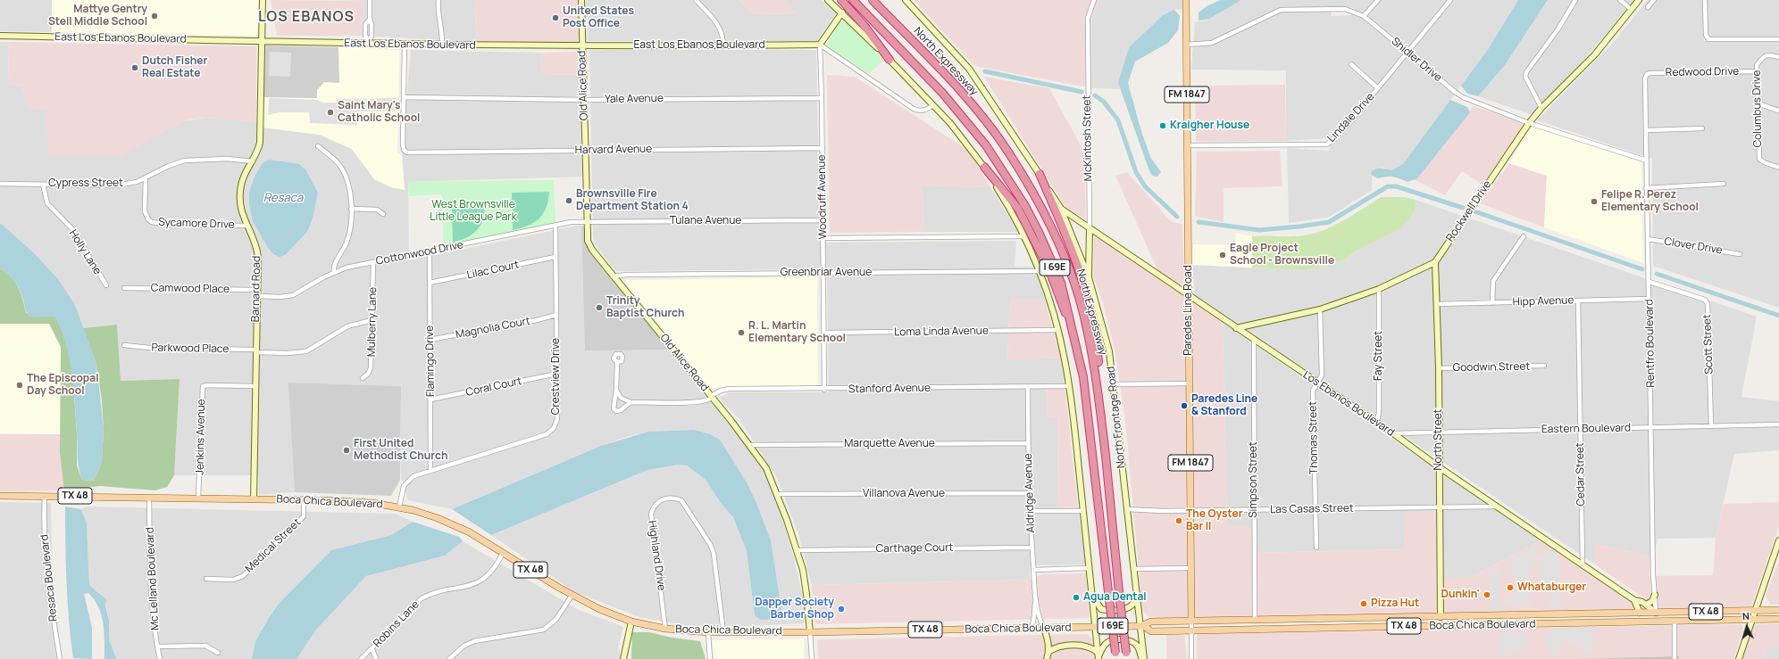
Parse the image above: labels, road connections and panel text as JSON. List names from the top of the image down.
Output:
{
  "streets": {
    "highway": ["North Expressway", "I 69E"],
    "main road": [
      "FM 1847",
      "Paredes Line Road",
      "TX 48",
      "Boca Chica Boulevard"
    ],
    "street": [
      "East Los Ebanos Boulevard",
      "Shidler Drive",
      "Redwood Drive",
      "Old Alice Road",
      "Yale Avenue",
      "Columbus Drive",
      "Lindale Drive",
      "McKintosh Street",
      "Harvard Avenue",
      "Cypress Street",
      "Woodruff Avenue",
      "Rockwell Drive",
      "Tulane Avenue",
      "Sycamore Drive",
      "Clover Drive",
      "Holly Lane",
      "Cottonwood Drive",
      "Lilac Court",
      "Greenbriar Avenue",
      "Camwood Place",
      "Barnard Road",
      "Hipp Avenue",
      "Mulberry Lane",
      "Magnolia Court",
      "Loma Linda Avenue",
      "Rentfro Boulevard",
      "Scott Street",
      "Parkwood Place",
      "Fay Street",
      "Flamingo Drive",
      "Goodwin Street",
      "Crestview Drive",
      "Coral Court",
      "Stanford Avenue",
      "Los Ebanos Boulevard",
      "North Frontage Road",
      "Eastern Boulevard",
      "Jenkins Avenue",
      "Thomas Street",
      "North Street",
      "Marquette Avenue",
      "Cedar Street",
      "Simpson Street",
      "Aldridge Avenue",
      "Villanova Avenue",
      "Las Casas Street",
      "Medical Street",
      "Carthage Court",
      "Highland Drive",
      "Resaca Boulevard",
      "Mc Lelland Boulevard",
      "Robins Lane"
    ]
  },
  "crossings": [
    ["East Los Ebanos Boulevard", "Old Alice Road"],
    ["East Los Ebanos Boulevard", "Woodruff Avenue"],
    ["East Los Ebanos Boulevard", "Barnard Road"],
    ["Shidler Drive", "Lindale Drive"],
    ["Shidler Drive", "Rockwell Drive"],
    ["Shidler Drive", "Paredes Line Road"],
    ["Shidler Drive", "Rentfro Boulevard"],
    ["Redwood Drive", "Columbus Drive"],
    ["Redwood Drive", "Rentfro Boulevard"],
    ["Old Alice Road", "Yale Avenue"],
    ["Old Alice Road", "Harvard Avenue"],
    ["Old Alice Road", "Tulane Avenue"],
    ["Old Alice Road", "Cottonwood Drive"],
    ["Old Alice Road", "Greenbriar Avenue"],
    ["Old Alice Road", "Stanford Avenue"],
    ["Old Alice Road", "Marquette Avenue"],
    ["Old Alice Road", "Villanova Avenue"],
    ["Old Alice Road", "Boca Chica Boulevard"],
    ["Old Alice Road", "Carthage Court"],
    ["Yale Avenue", "Harvard Avenue"],
    ["Yale Avenue", "Woodruff Avenue"],
    ["Lindale Drive", "Paredes Line Road"],
    ["McKintosh Street", "Los Ebanos Boulevard"],
    ["McKintosh Street", "North Frontage Road"],
    ["Harvard Avenue", "Woodruff Avenue"],
    ["Cypress Street", "Sycamore Drive"],
    ["Cypress Street", "Holly Lane"],
    ["Cypress Street", "Barnard Road"],
    ["Woodruff Avenue", "Tulane Avenue"],
    ["Woodruff Avenue", "Greenbriar Avenue"],
    ["Woodruff Avenue", "Loma Linda Avenue"],
    ["Woodruff Avenue", "Stanford Avenue"],
    ["Rockwell Drive", "North Street"],
    ["Tulane Avenue", "Cottonwood Drive"],
    ["Sycamore Drive", "Barnard Road"],
    ["Clover Drive", "Rentfro Boulevard"],
    ["Cottonwood Drive", "Barnard Road"],
    ["Cottonwood Drive", "Mulberry Lane"],
    ["Cottonwood Drive", "Flamingo Drive"],
    ["Cottonwood Drive", "Crestview Drive"],
    ["Lilac Court", "Flamingo Drive"],
    ["Lilac Court", "Crestview Drive"],
    ["Camwood Place", "Barnard Road"],
    ["Barnard Road", "Parkwood Place"],
    ["Barnard Road", "Jenkins Avenue"],
    ["Barnard Road", "Boca Chica Boulevard"],
    ["Hipp Avenue", "Rentfro Boulevard"],
    ["Hipp Avenue", "North Street"],
    ["Hipp Avenue", "Cedar Street"],
    ["Paredes Line Road", "Los Ebanos Boulevard"],
    ["Paredes Line Road", "Boca Chica Boulevard"],
    ["Paredes Line Road", "Las Casas Street"],
    ["Mulberry Lane", "Parkwood Place"],
    ["Magnolia Court", "Flamingo Drive"],
    ["Magnolia Court", "Crestview Drive"],
    ["Rentfro Boulevard", "Scott Street"],
    ["Rentfro Boulevard", "Los Ebanos Boulevard"],
    ["Rentfro Boulevard", "Eastern Boulevard"],
    ["Rentfro Boulevard", "Boca Chica Boulevard"],
    ["Scott Street", "Eastern Boulevard"],
    ["Fay Street", "Los Ebanos Boulevard"],
    ["Flamingo Drive", "Crestview Drive"],
    ["Flamingo Drive", "Coral Court"],
    ["Goodwin Street", "North Street"],
    ["Crestview Drive", "Coral Court"],
    ["Crestview Drive", "Boca Chica Boulevard"],
    ["Stanford Avenue", "Aldridge Avenue"],
    ["Los Ebanos Boulevard", "North Frontage Road"],
    ["Los Ebanos Boulevard", "Eastern Boulevard"],
    ["Los Ebanos Boulevard", "Thomas Street"],
    ["Los Ebanos Boulevard", "North Street"],
    ["Los Ebanos Boulevard", "Cedar Street"],
    ["Los Ebanos Boulevard", "Simpson Street"],
    ["Los Ebanos Boulevard", "Boca Chica Boulevard"],
    ["Los Ebanos Boulevard", "Las Casas Street"],
    ["North Frontage Road", "Boca Chica Boulevard"],
    ["North Frontage Road", "Las Casas Street"],
    ["Eastern Boulevard", "North Street"],
    ["Eastern Boulevard", "Cedar Street"],
    ["Jenkins Avenue", "Boca Chica Boulevard"],
    ["Thomas Street", "Las Casas Street"],
    ["North Street", "Boca Chica Boulevard"],
    ["North Street", "Las Casas Street"],
    ["Marquette Avenue", "Aldridge Avenue"],
    ["Simpson Street", "Boca Chica Boulevard"],
    ["Simpson Street", "Las Casas Street"],
    ["Aldridge Avenue", "Villanova Avenue"],
    ["Aldridge Avenue", "Boca Chica Boulevard"],
    ["Aldridge Avenue", "Carthage Court"],
    ["Boca Chica Boulevard", "Medical Street"],
    ["Boca Chica Boulevard", "Highland Drive"],
    ["Boca Chica Boulevard", "Resaca Boulevard"],
    ["Boca Chica Boulevard", "Mc Lelland Boulevard"],
    ["Boca Chica Boulevard", "Robins Lane"]
  ],
  "districts": ["LOS EBANOS"],
  "water": ["Resaca"],
  "parks": ["West Brownsville Little League Park"],
  "places": [
    "Mattye Gentry Stell Middle School",
    "United States Post Office",
    "Dutch Fisher Real Estate",
    "Saint Mary's Catholic School",
    "Kraigher House",
    "Brownsville Fire Department Station 4",
    "Felipe R. Perez Elementary School",
    "Eagle Project School - Brownsville",
    "Trinity Baptist Church",
    "R. L. Martin Elementary School",
    "The Episcopal Day School",
    "Paredes Line & Stanford",
    "First United Methodist Church",
    "The Oyster Bar ll",
    "Whataburger",
    "Dunkin'",
    "Agua Dental",
    "Pizza Hut",
    "Dapper Society Barber Shop"
  ],
  "north": "top"
}
